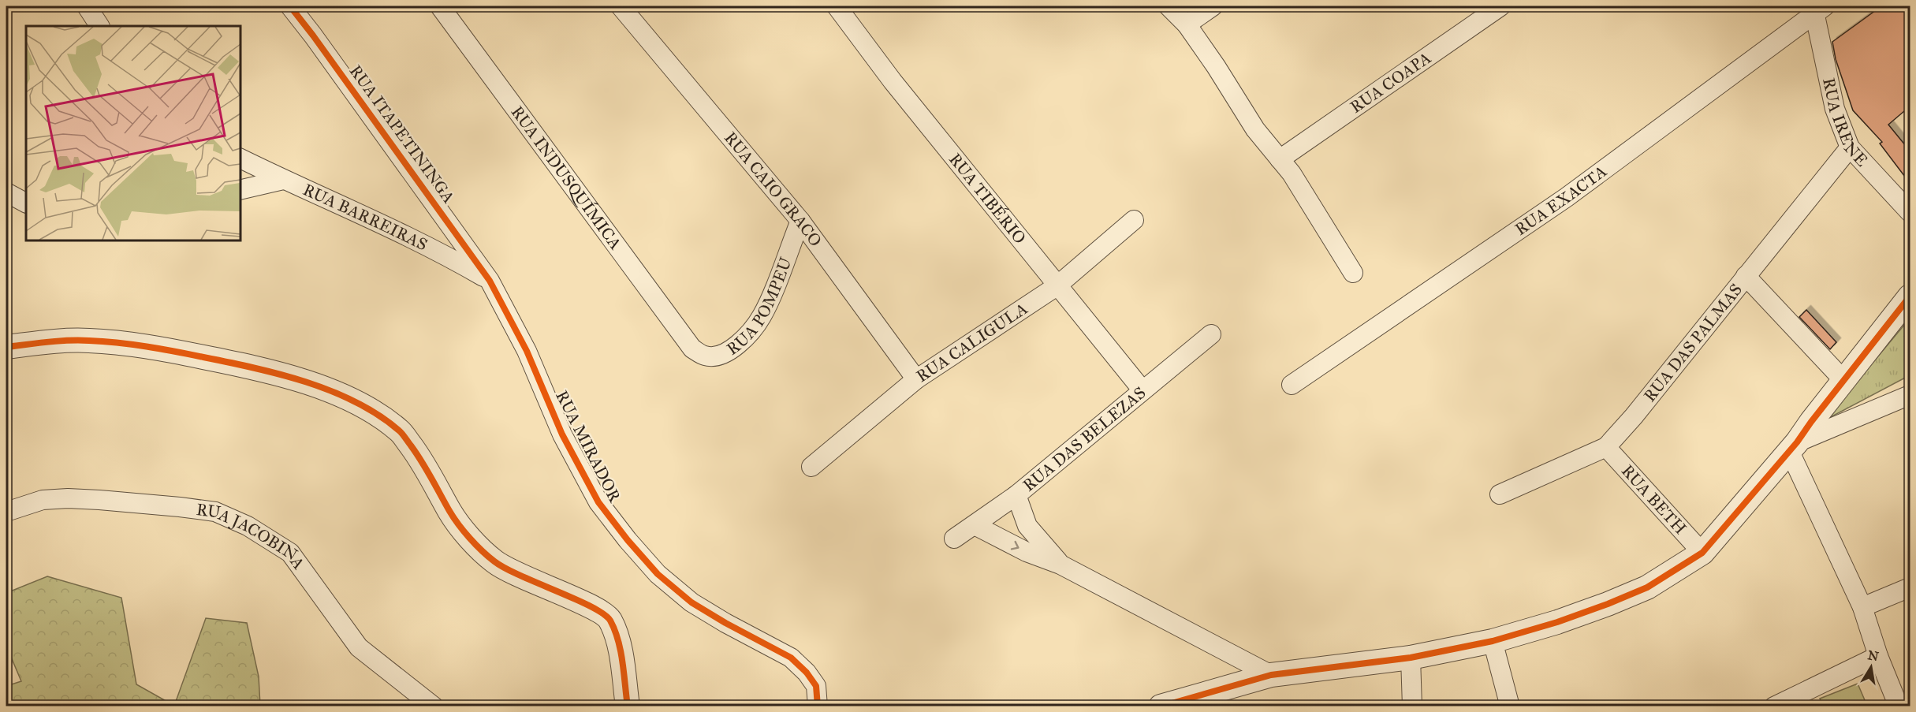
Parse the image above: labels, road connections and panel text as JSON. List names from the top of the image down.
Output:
{
  "streets": {
    "street": [
      "RUA COAPA",
      "RUA IRENE",
      "RUA ITAPETININGA",
      "RUA INDUSQUÍMICA",
      "RUA CAIO GRACO",
      "RUA TIBÉRIO",
      "RUA EXACTA",
      "RUA BARREIRAS",
      "RUA POMPEU",
      "RUA CALIGULA",
      "RUA DAS PALMAS",
      "RUA DAS BELEZAS",
      "RUA MIRADOR",
      "RUA BETH",
      "RUA JACOBINA"
    ]
  },
  "crossings": [
    ["RUA IRENE", "RUA EXACTA"],
    ["RUA IRENE", "RUA DAS PALMAS"],
    ["RUA ITAPETININGA", "RUA BARREIRAS"],
    ["RUA ITAPETININGA", "RUA MIRADOR"],
    ["RUA INDUSQUÍMICA", "RUA POMPEU"],
    ["RUA CAIO GRACO", "RUA POMPEU"],
    ["RUA CAIO GRACO", "RUA CALIGULA"],
    ["RUA TIBÉRIO", "RUA CALIGULA"],
    ["RUA TIBÉRIO", "RUA DAS BELEZAS"],
    ["RUA BARREIRAS", "RUA MIRADOR"],
    ["RUA DAS PALMAS", "RUA BETH"]
  ],
  "north": "top"
}
